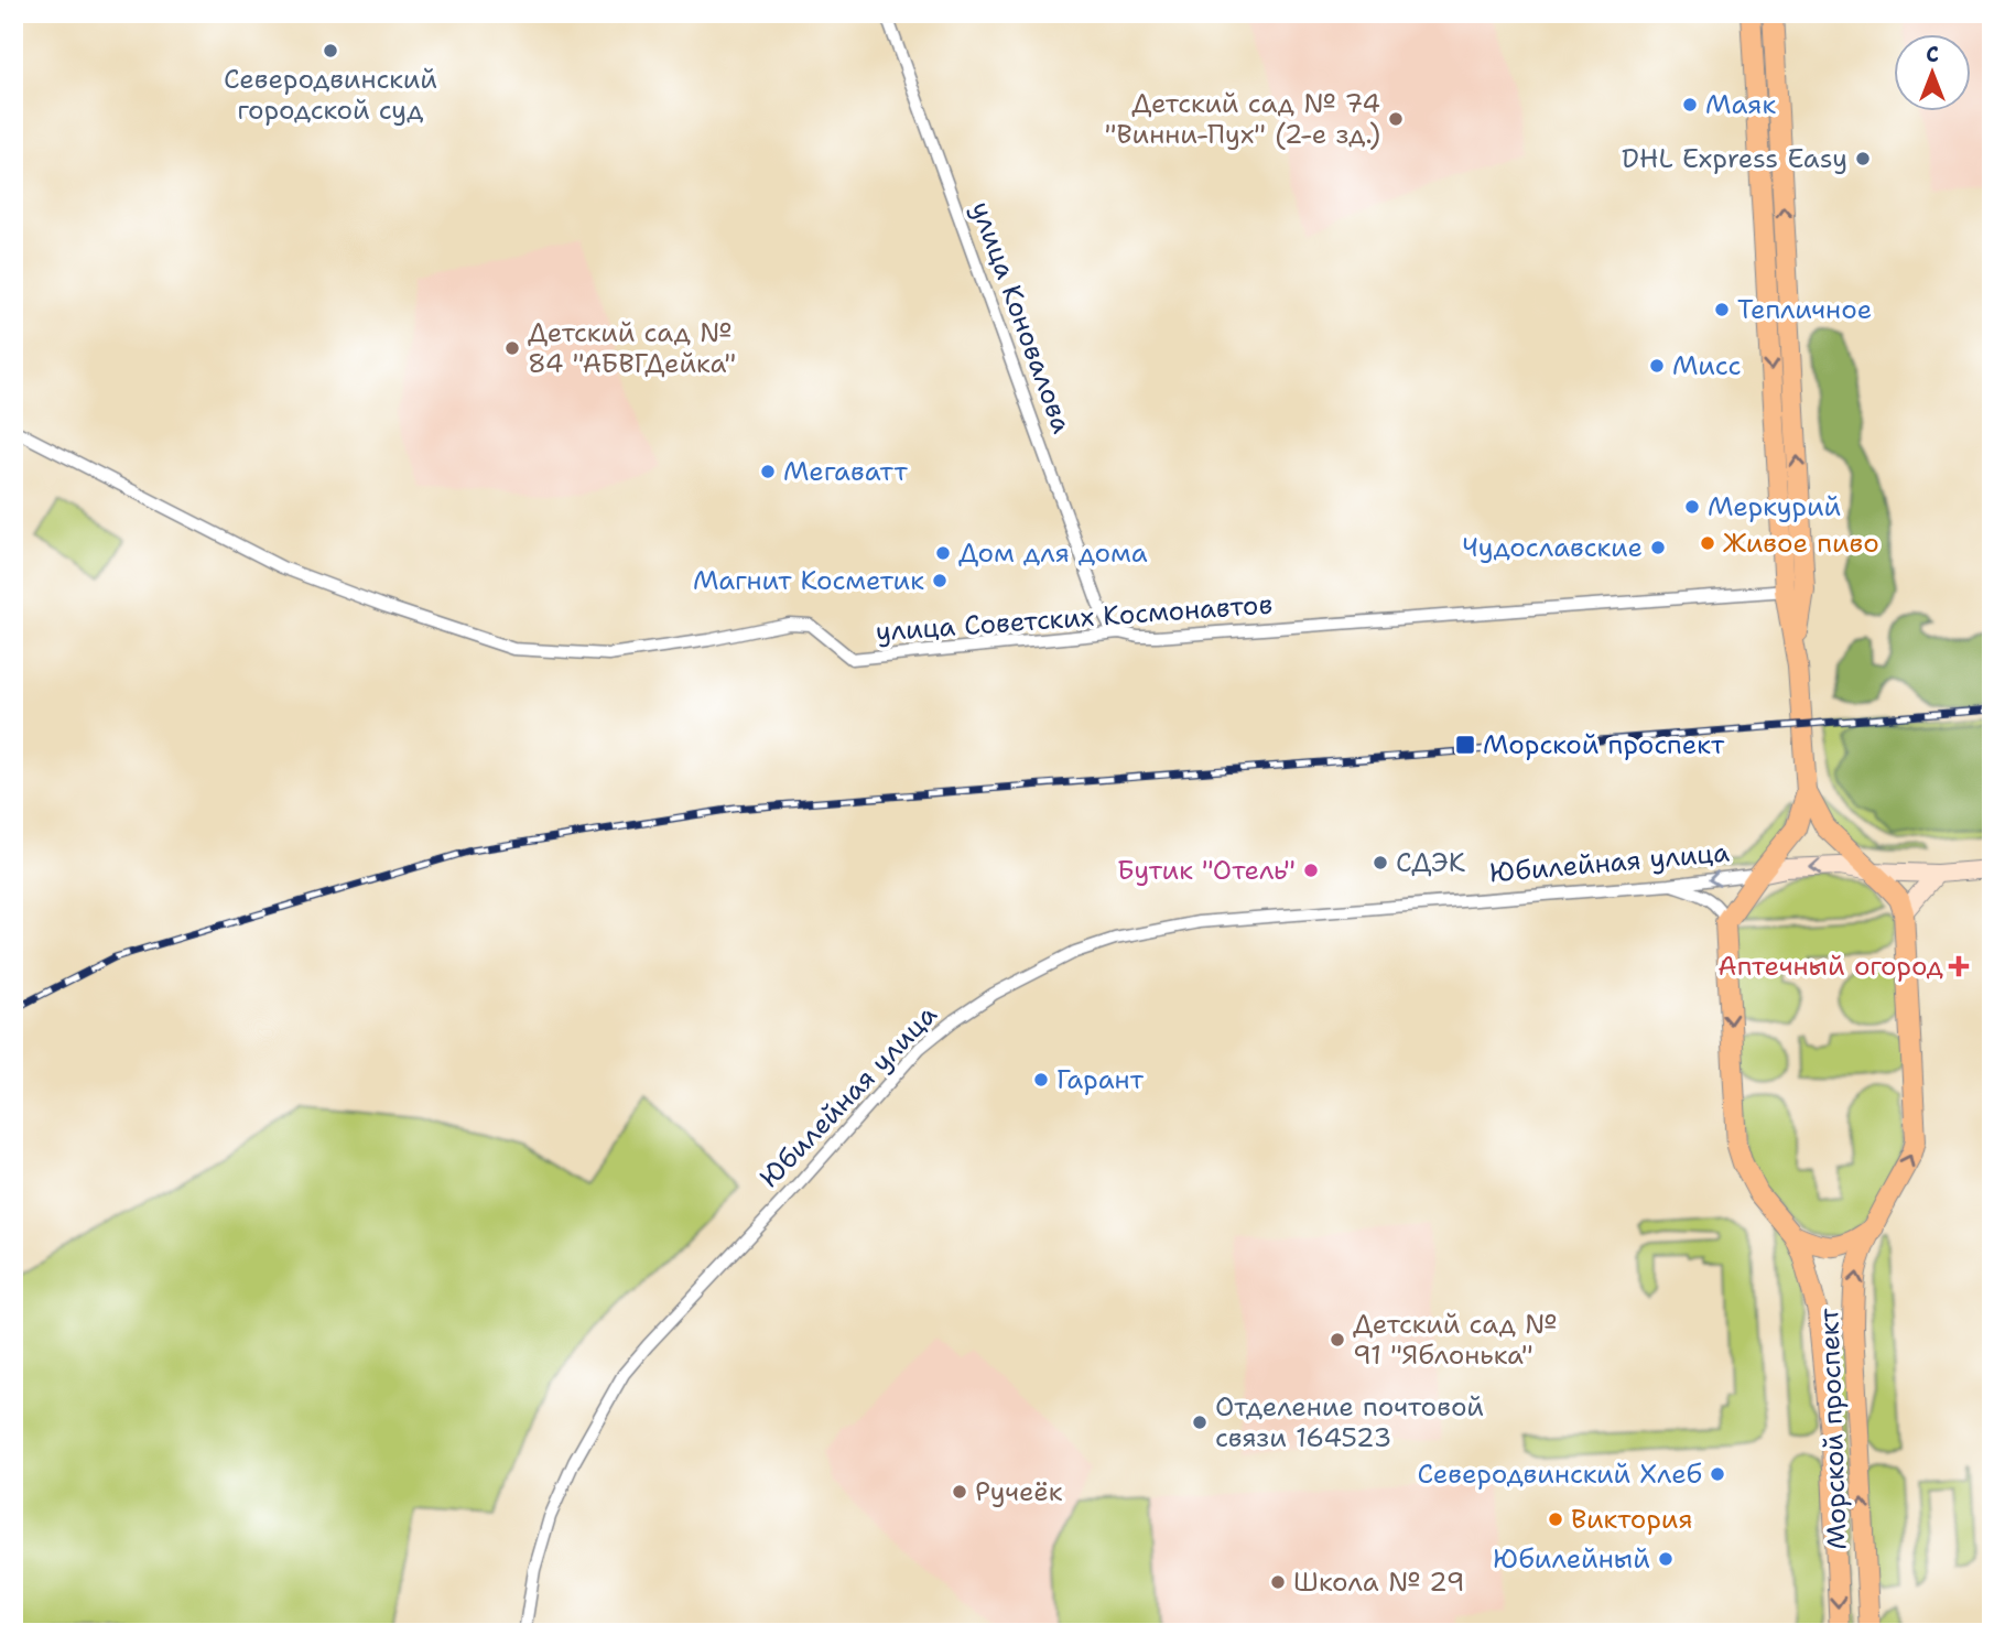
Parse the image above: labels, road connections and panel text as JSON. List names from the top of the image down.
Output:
{
  "streets": {
    "main road": ["Юбилейная улица", "Морской проспект"],
    "street": ["улица Коновалова", "улица Советских Космонавтов"]
  },
  "crossings": [
    ["улица Коновалова", "улица Советских Космонавтов"]
  ],
  "places": {
    "other": [
      "Северодвинский городской суд",
      "Маяк",
      "Детский сад № 74 \"Винни-Пух\" (2-е зд.)",
      "DHL Express Easy",
      "Тепличное",
      "Детский сад № 84 \"АБВГДейка\"",
      "Мисс",
      "Мегаватт",
      "Меркурий",
      "Живое пиво",
      "Чудославские",
      "Дом для дома",
      "Магнит Косметик",
      "СДЭК",
      "Бутик \"Отель\"",
      "Гарант",
      "Детский сад № 91 \"Яблонька\"",
      "Отделение почтовой связи 164523",
      "Северодвинский Хлеб",
      "Ручеёк",
      "Виктория",
      "Юбилейный",
      "Школа № 29"
    ],
    "transit": ["Морской проспект"],
    "health": ["Аптечный огород"]
  },
  "north": "top"
}
